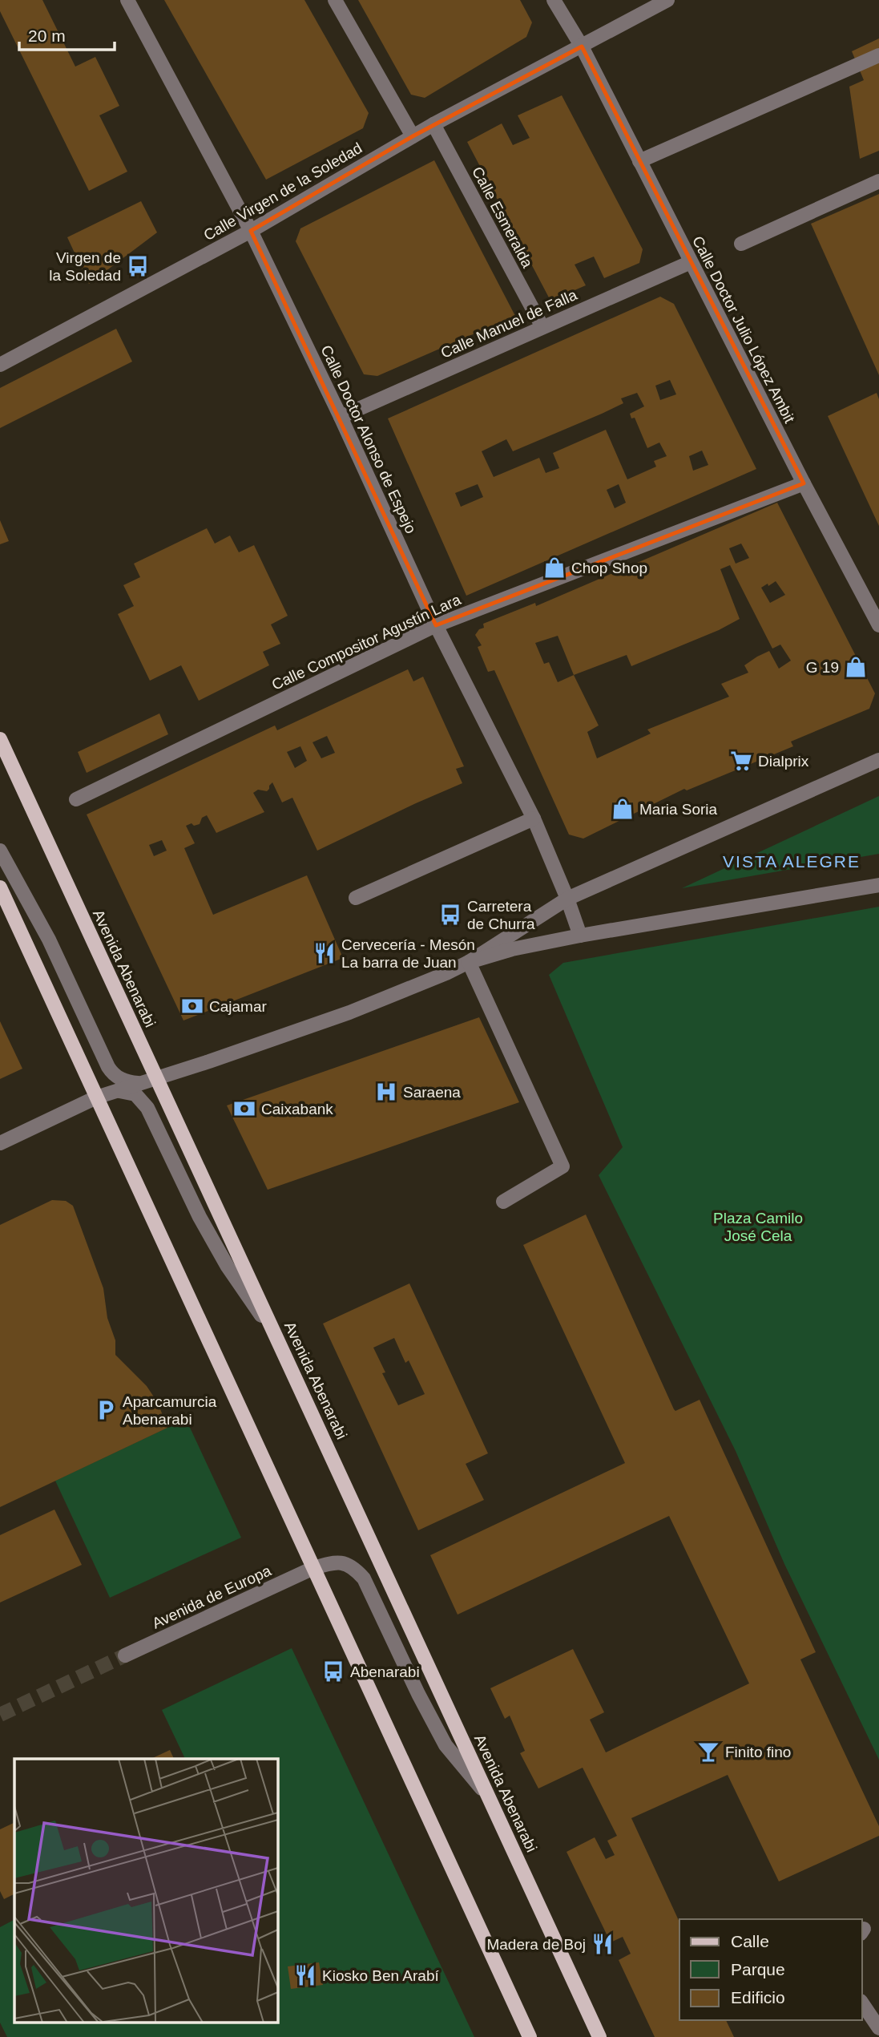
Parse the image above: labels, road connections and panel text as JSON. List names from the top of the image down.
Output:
{
  "streets": {
    "main road": ["Avenida Abenarabi"],
    "street": [
      "Calle Virgen de la Soledad",
      "Calle Esmeralda",
      "Calle Manuel de Falla",
      "Calle Doctor Julio López Ambit",
      "Calle Doctor Alonso de Espejo",
      "Calle Compositor Agustín Lara",
      "Avenida de Europa"
    ]
  },
  "crossings": [
    ["Calle Virgen de la Soledad", "Calle Esmeralda"],
    ["Calle Virgen de la Soledad", "Calle Doctor Julio López Ambit"],
    ["Calle Virgen de la Soledad", "Calle Doctor Alonso de Espejo"],
    ["Calle Esmeralda", "Calle Manuel de Falla"],
    ["Calle Manuel de Falla", "Calle Doctor Julio López Ambit"],
    ["Calle Manuel de Falla", "Calle Doctor Alonso de Espejo"],
    ["Calle Doctor Julio López Ambit", "Calle Compositor Agustín Lara"],
    ["Calle Doctor Alonso de Espejo", "Calle Compositor Agustín Lara"],
    ["Avenida Abenarabi", "Avenida de Europa"]
  ],
  "districts": ["VISTA ALEGRE"],
  "parks": ["Plaza Camilo José Cela"],
  "places": {
    "bus stop": ["Virgen de la Soledad", "Carretera de Churra", "Abenarabi"],
    "shop": ["Chop Shop", "G 19", "Maria Soria"],
    "supermarket": ["Dialprix"],
    "restaurant": ["Cervecería - Mesón La barra de Juan", "Madera de Boj", "Kiosko Ben Arabí"],
    "bank": ["Cajamar", "Caixabank"],
    "hospital": ["Saraena"],
    "parking": ["Aparcamurcia Abenarabi"],
    "bar": ["Finito fino"]
  },
  "legend": ["Calle", "Parque", "Edificio"],
  "scale_bar": "20 m"
}
